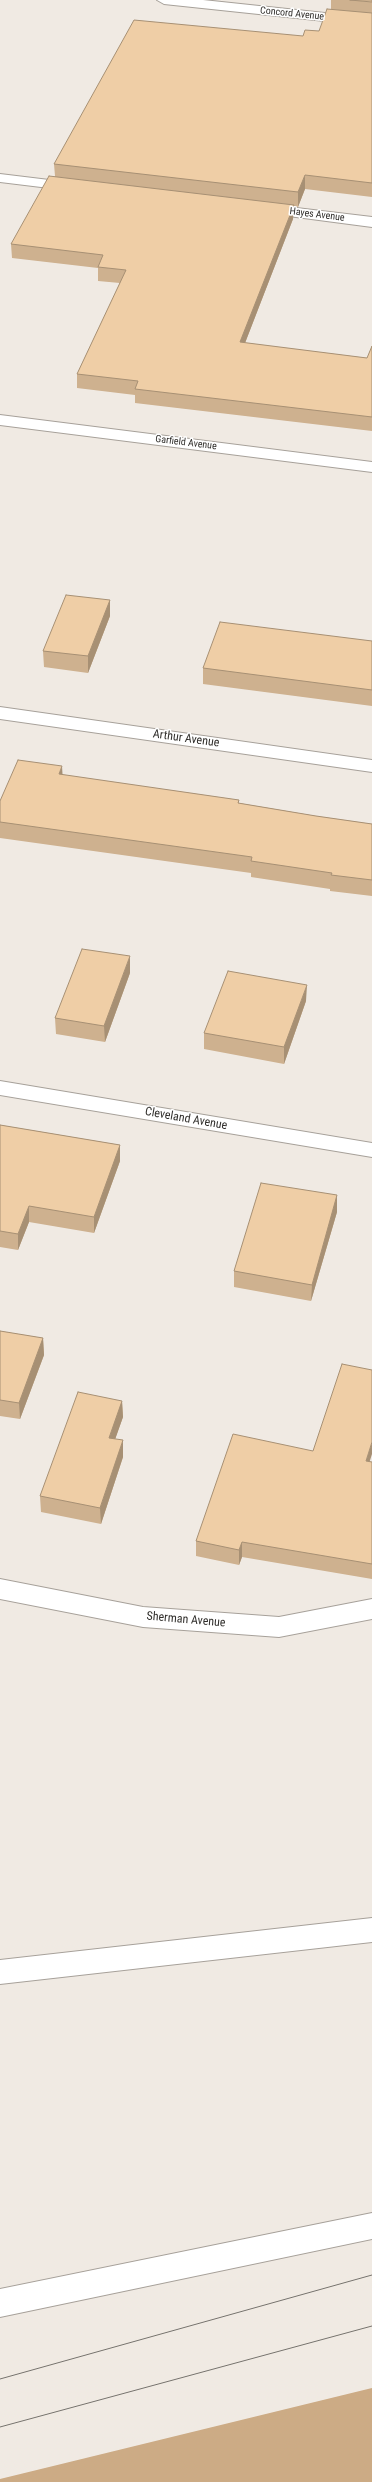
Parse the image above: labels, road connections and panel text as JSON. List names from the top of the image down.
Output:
{
  "streets": {
    "street": [
      "Concord Avenue",
      "Hayes Avenue",
      "Garfield Avenue",
      "Arthur Avenue",
      "Cleveland Avenue",
      "Sherman Avenue"
    ]
  }
}
